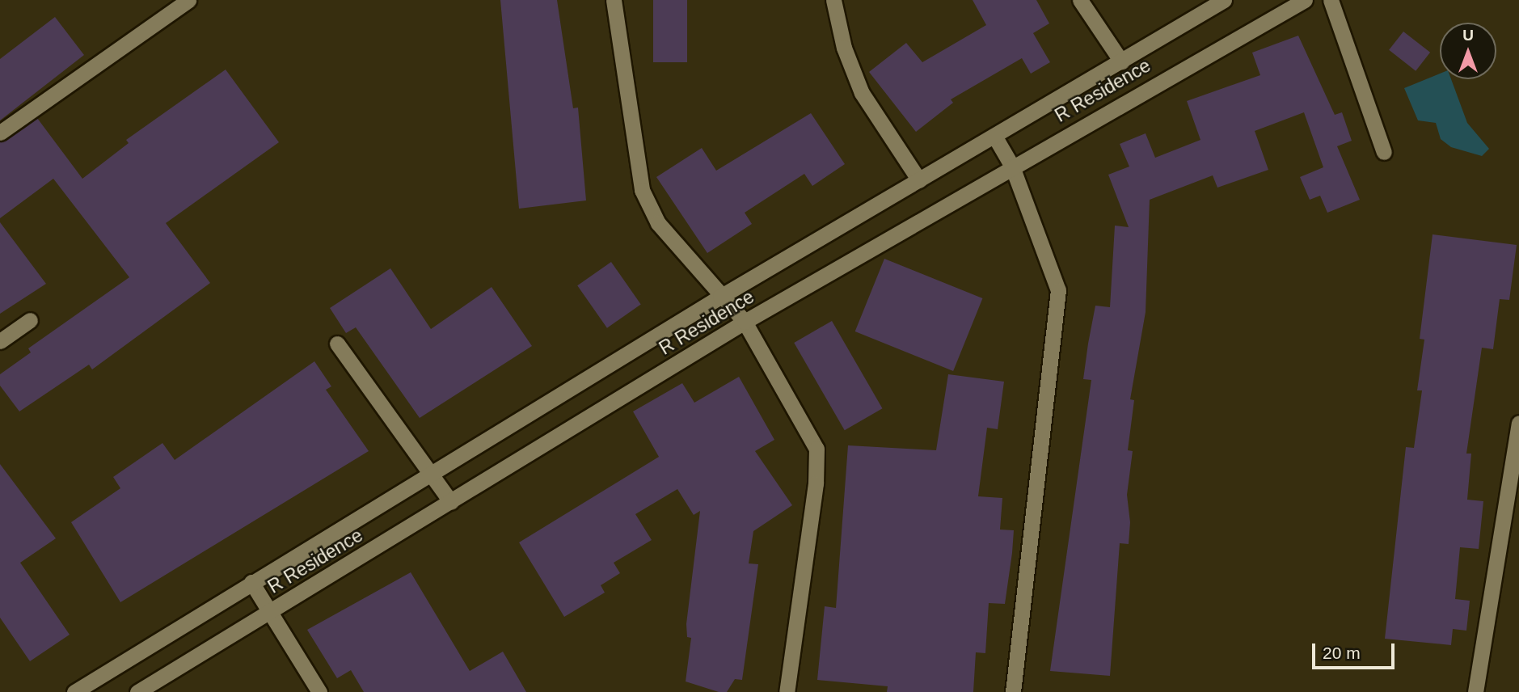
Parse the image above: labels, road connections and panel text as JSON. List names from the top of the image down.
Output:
{
  "streets": {
    "street": ["R Residence"]
  },
  "scale_bar": "20 m",
  "north": "top"
}
